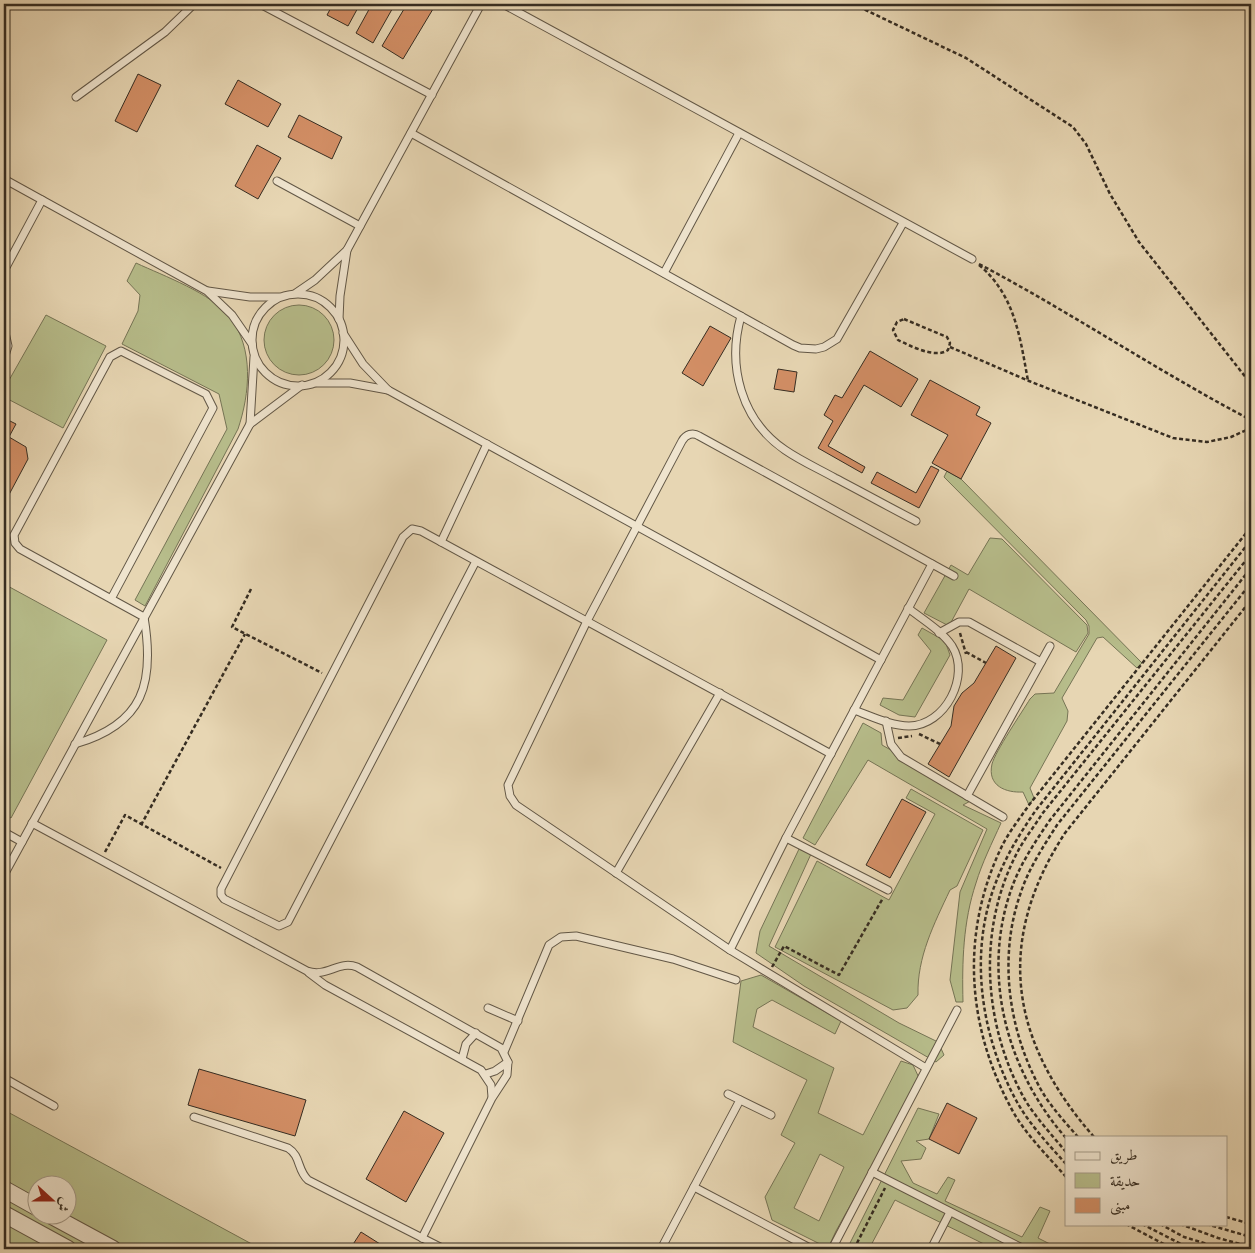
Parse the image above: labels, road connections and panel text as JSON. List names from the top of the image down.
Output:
{
  "legend": ["طريق", "حديقة", "مبنى"],
  "north": "right"
}
